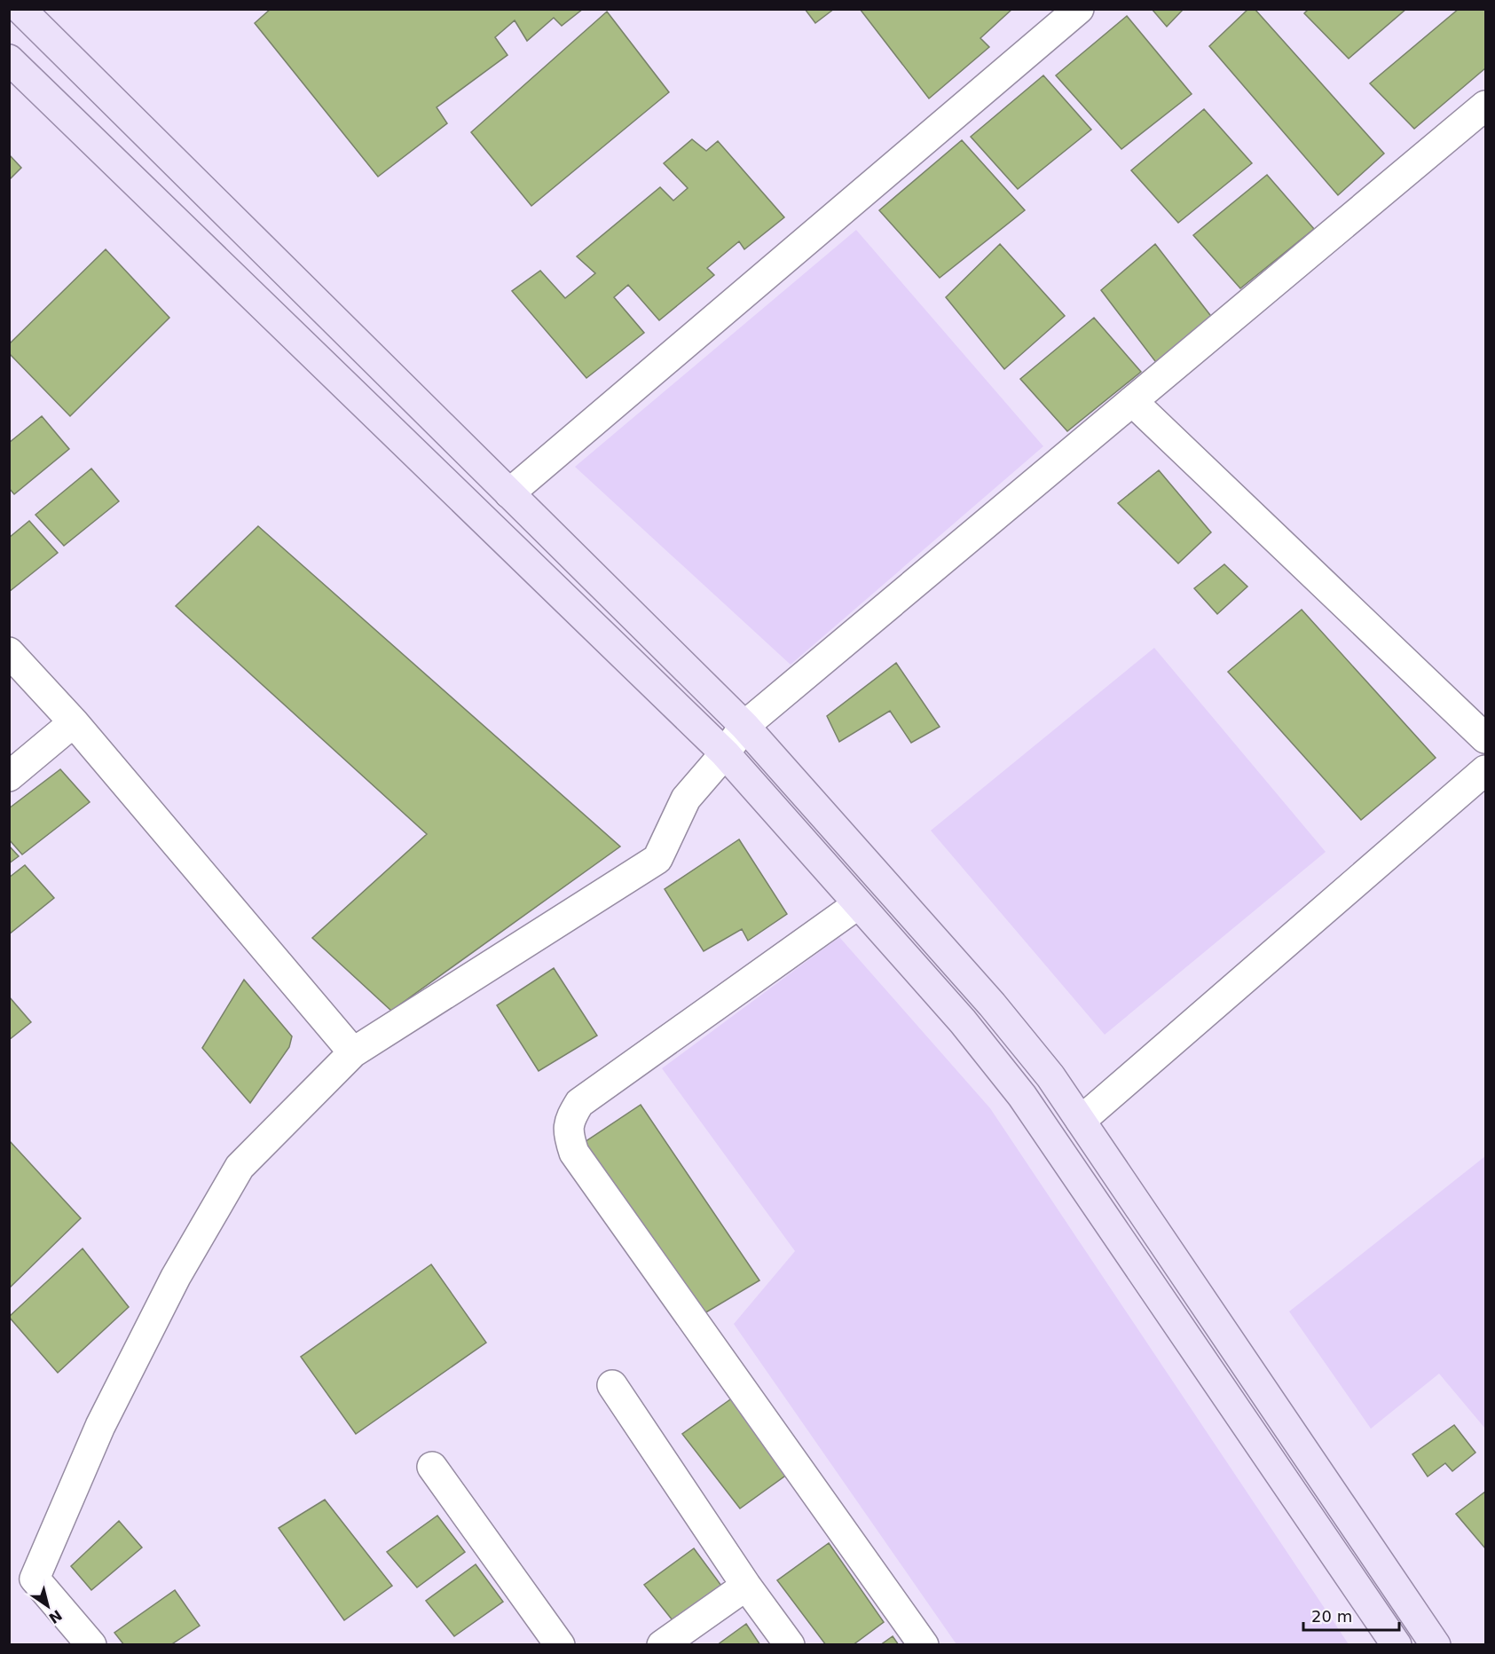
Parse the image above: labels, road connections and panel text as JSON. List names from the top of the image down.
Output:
{
  "scale_bar": "20 m",
  "north": "bottom right"
}
